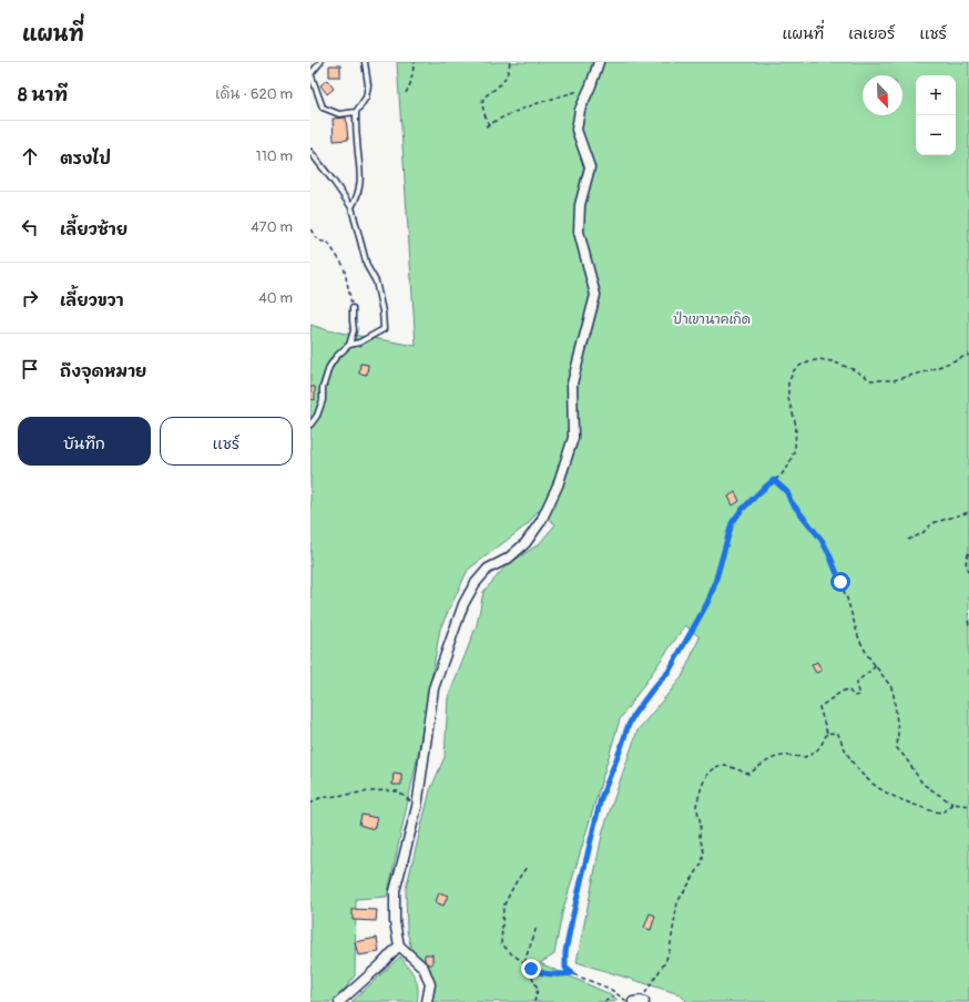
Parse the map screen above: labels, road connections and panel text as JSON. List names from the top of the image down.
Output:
{
  "parks": ["ป่าเขานาคเกิด"],
  "north": "bottom right",
  "page": {
    "header": "แผนที่",
    "nav": ["แผนที่", "เลเยอร์", "แชร์"],
    "heading": ["8 นาที", "เดิน · 620 m"],
    "map_buttons": ["+", "−"],
    "list": [
      ["ตรงไป", "110 m"],
      ["เลี้ยวซ้าย", "470 m"],
      ["เลี้ยวขวา", "40 m"],
      "ถึงจุดหมาย"
    ],
    "buttons": ["บันทึก", "แชร์"]
  }
}
